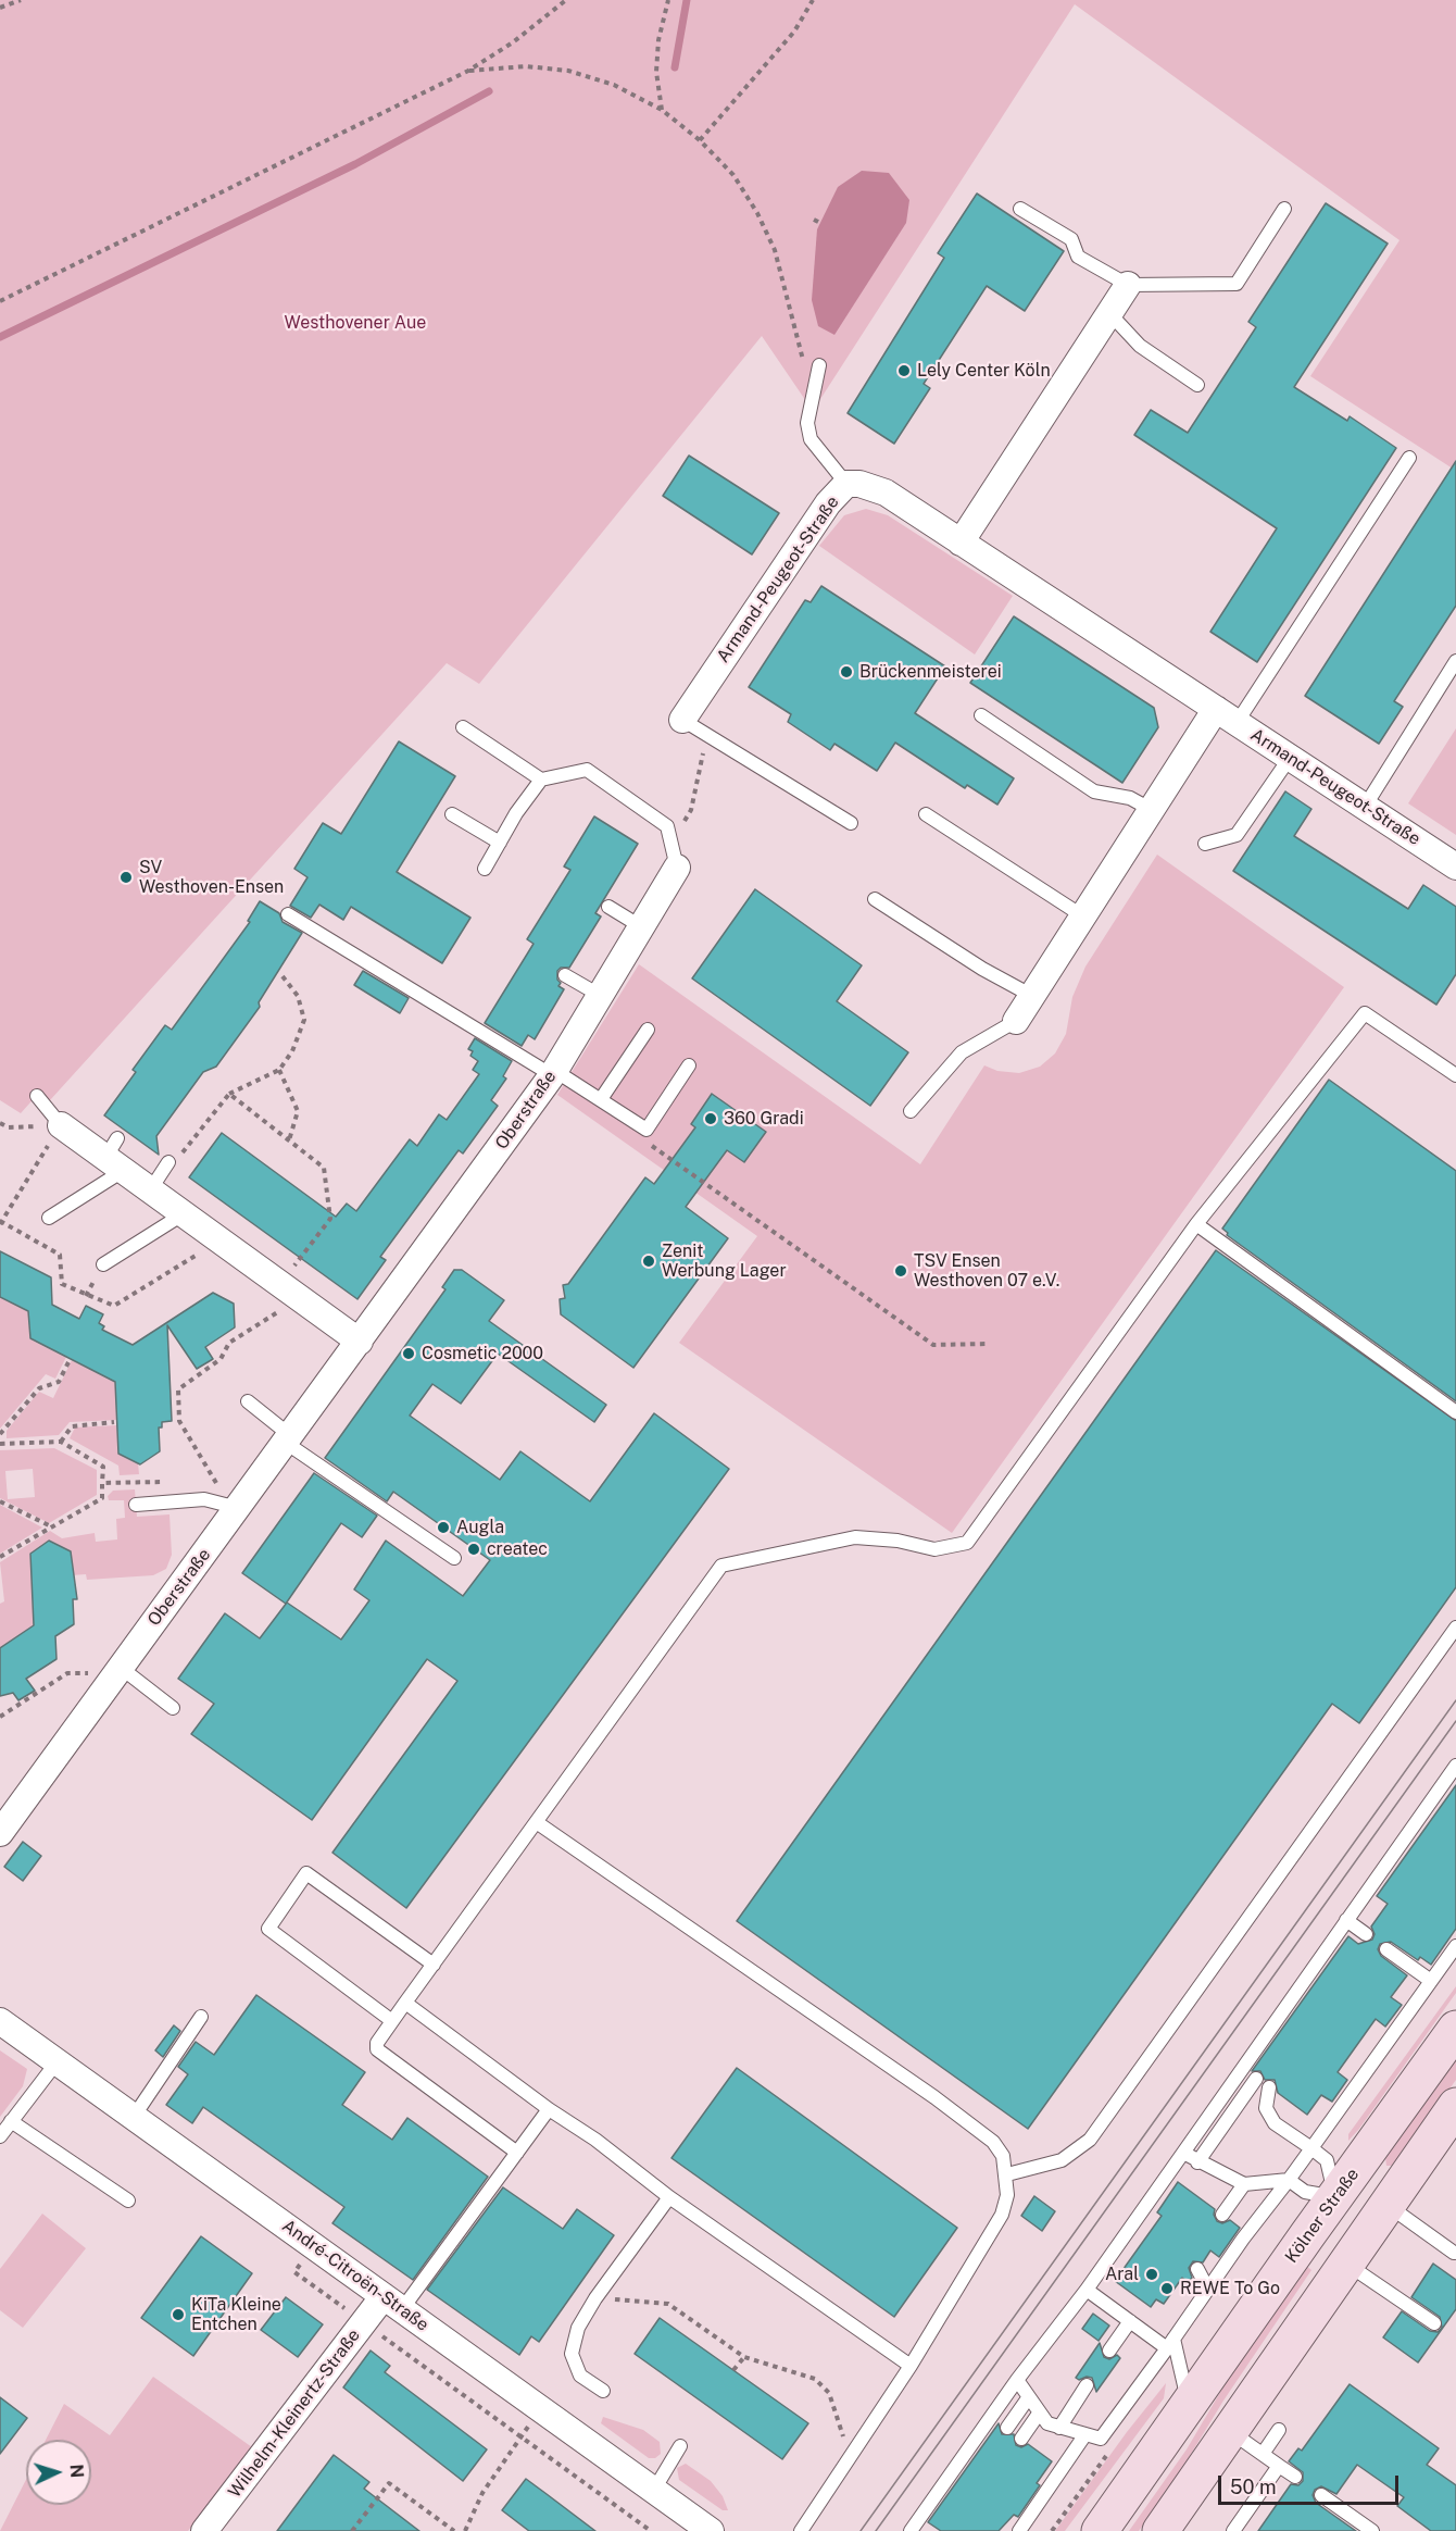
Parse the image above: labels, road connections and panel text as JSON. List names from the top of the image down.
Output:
{
  "streets": {
    "main road": ["Kölner Straße"],
    "street": [
      "Armand-Peugeot-Straße",
      "Oberstraße",
      "André-Citroën-Straße",
      "Wilhelm-Kleinertz-Straße"
    ]
  },
  "crossings": [
    ["André-Citroën-Straße", "Wilhelm-Kleinertz-Straße"]
  ],
  "parks": ["Westhovener Aue"],
  "places": [
    "Lely Center Köln",
    "Brückenmeisterei",
    "SV Westhoven-Ensen",
    "360 Gradi",
    "Zenit Werbung Lager",
    "TSV Ensen Westhoven 07 e.V.",
    "Cosmetic 2000",
    "Augla",
    "createc",
    "Aral",
    "REWE To Go",
    "KiTa Kleine Entchen"
  ],
  "scale_bar": "50 m",
  "north": "right"
}
